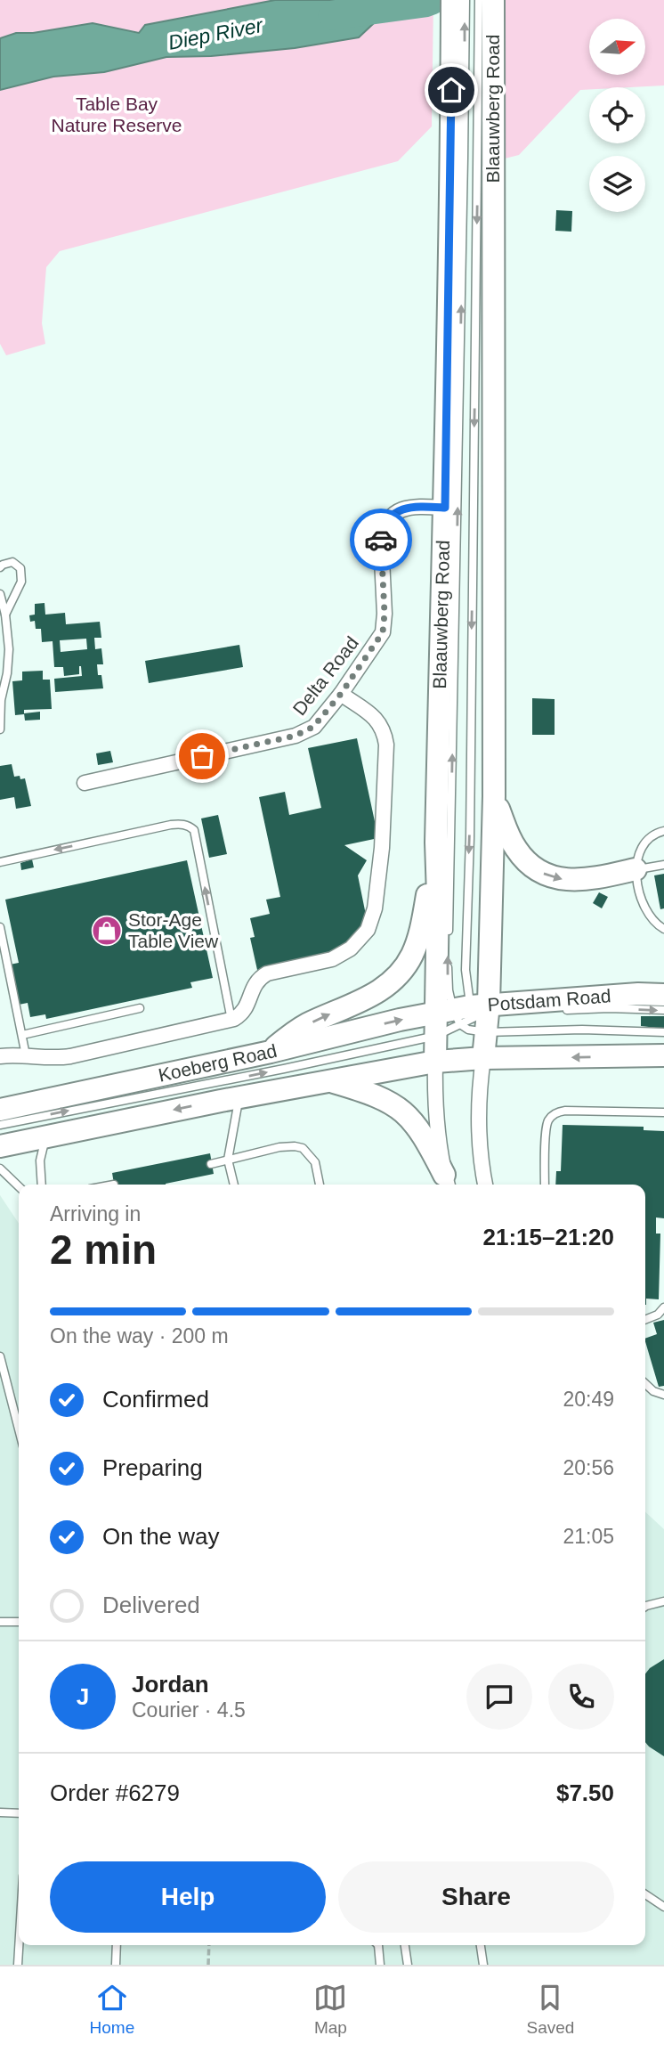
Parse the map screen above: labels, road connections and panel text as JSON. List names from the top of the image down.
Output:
{
  "streets": {
    "main road": ["Blaauwberg Road", "Potsdam Road", "Koeberg Road"],
    "street": ["Delta Road"]
  },
  "crossings": [
    ["Blaauwberg Road", "Delta Road"],
    ["Blaauwberg Road", "Potsdam Road"],
    ["Blaauwberg Road", "Koeberg Road"],
    ["Potsdam Road", "Koeberg Road"]
  ],
  "water": ["Diep River"],
  "parks": ["Table Bay Nature Reserve"],
  "places": {
    "shop": ["Stor-Age Table View"]
  },
  "north": "right",
  "page": {
    "heading": ["2 min", "Arriving in", "21:15–21:20"],
    "panel": [
      "Jordan",
      "Courier · 4.5",
      "Order #6279",
      "$7.50"
    ],
    "bar": "On the way · 200 m",
    "list": [
      ["Confirmed", "20:49"],
      ["Preparing", "20:56"],
      ["On the way", "21:05"],
      "Delivered"
    ],
    "round": "J",
    "buttons": ["Help", "Share"],
    "tabs": ["Home", "Map", "Saved"]
  }
}
